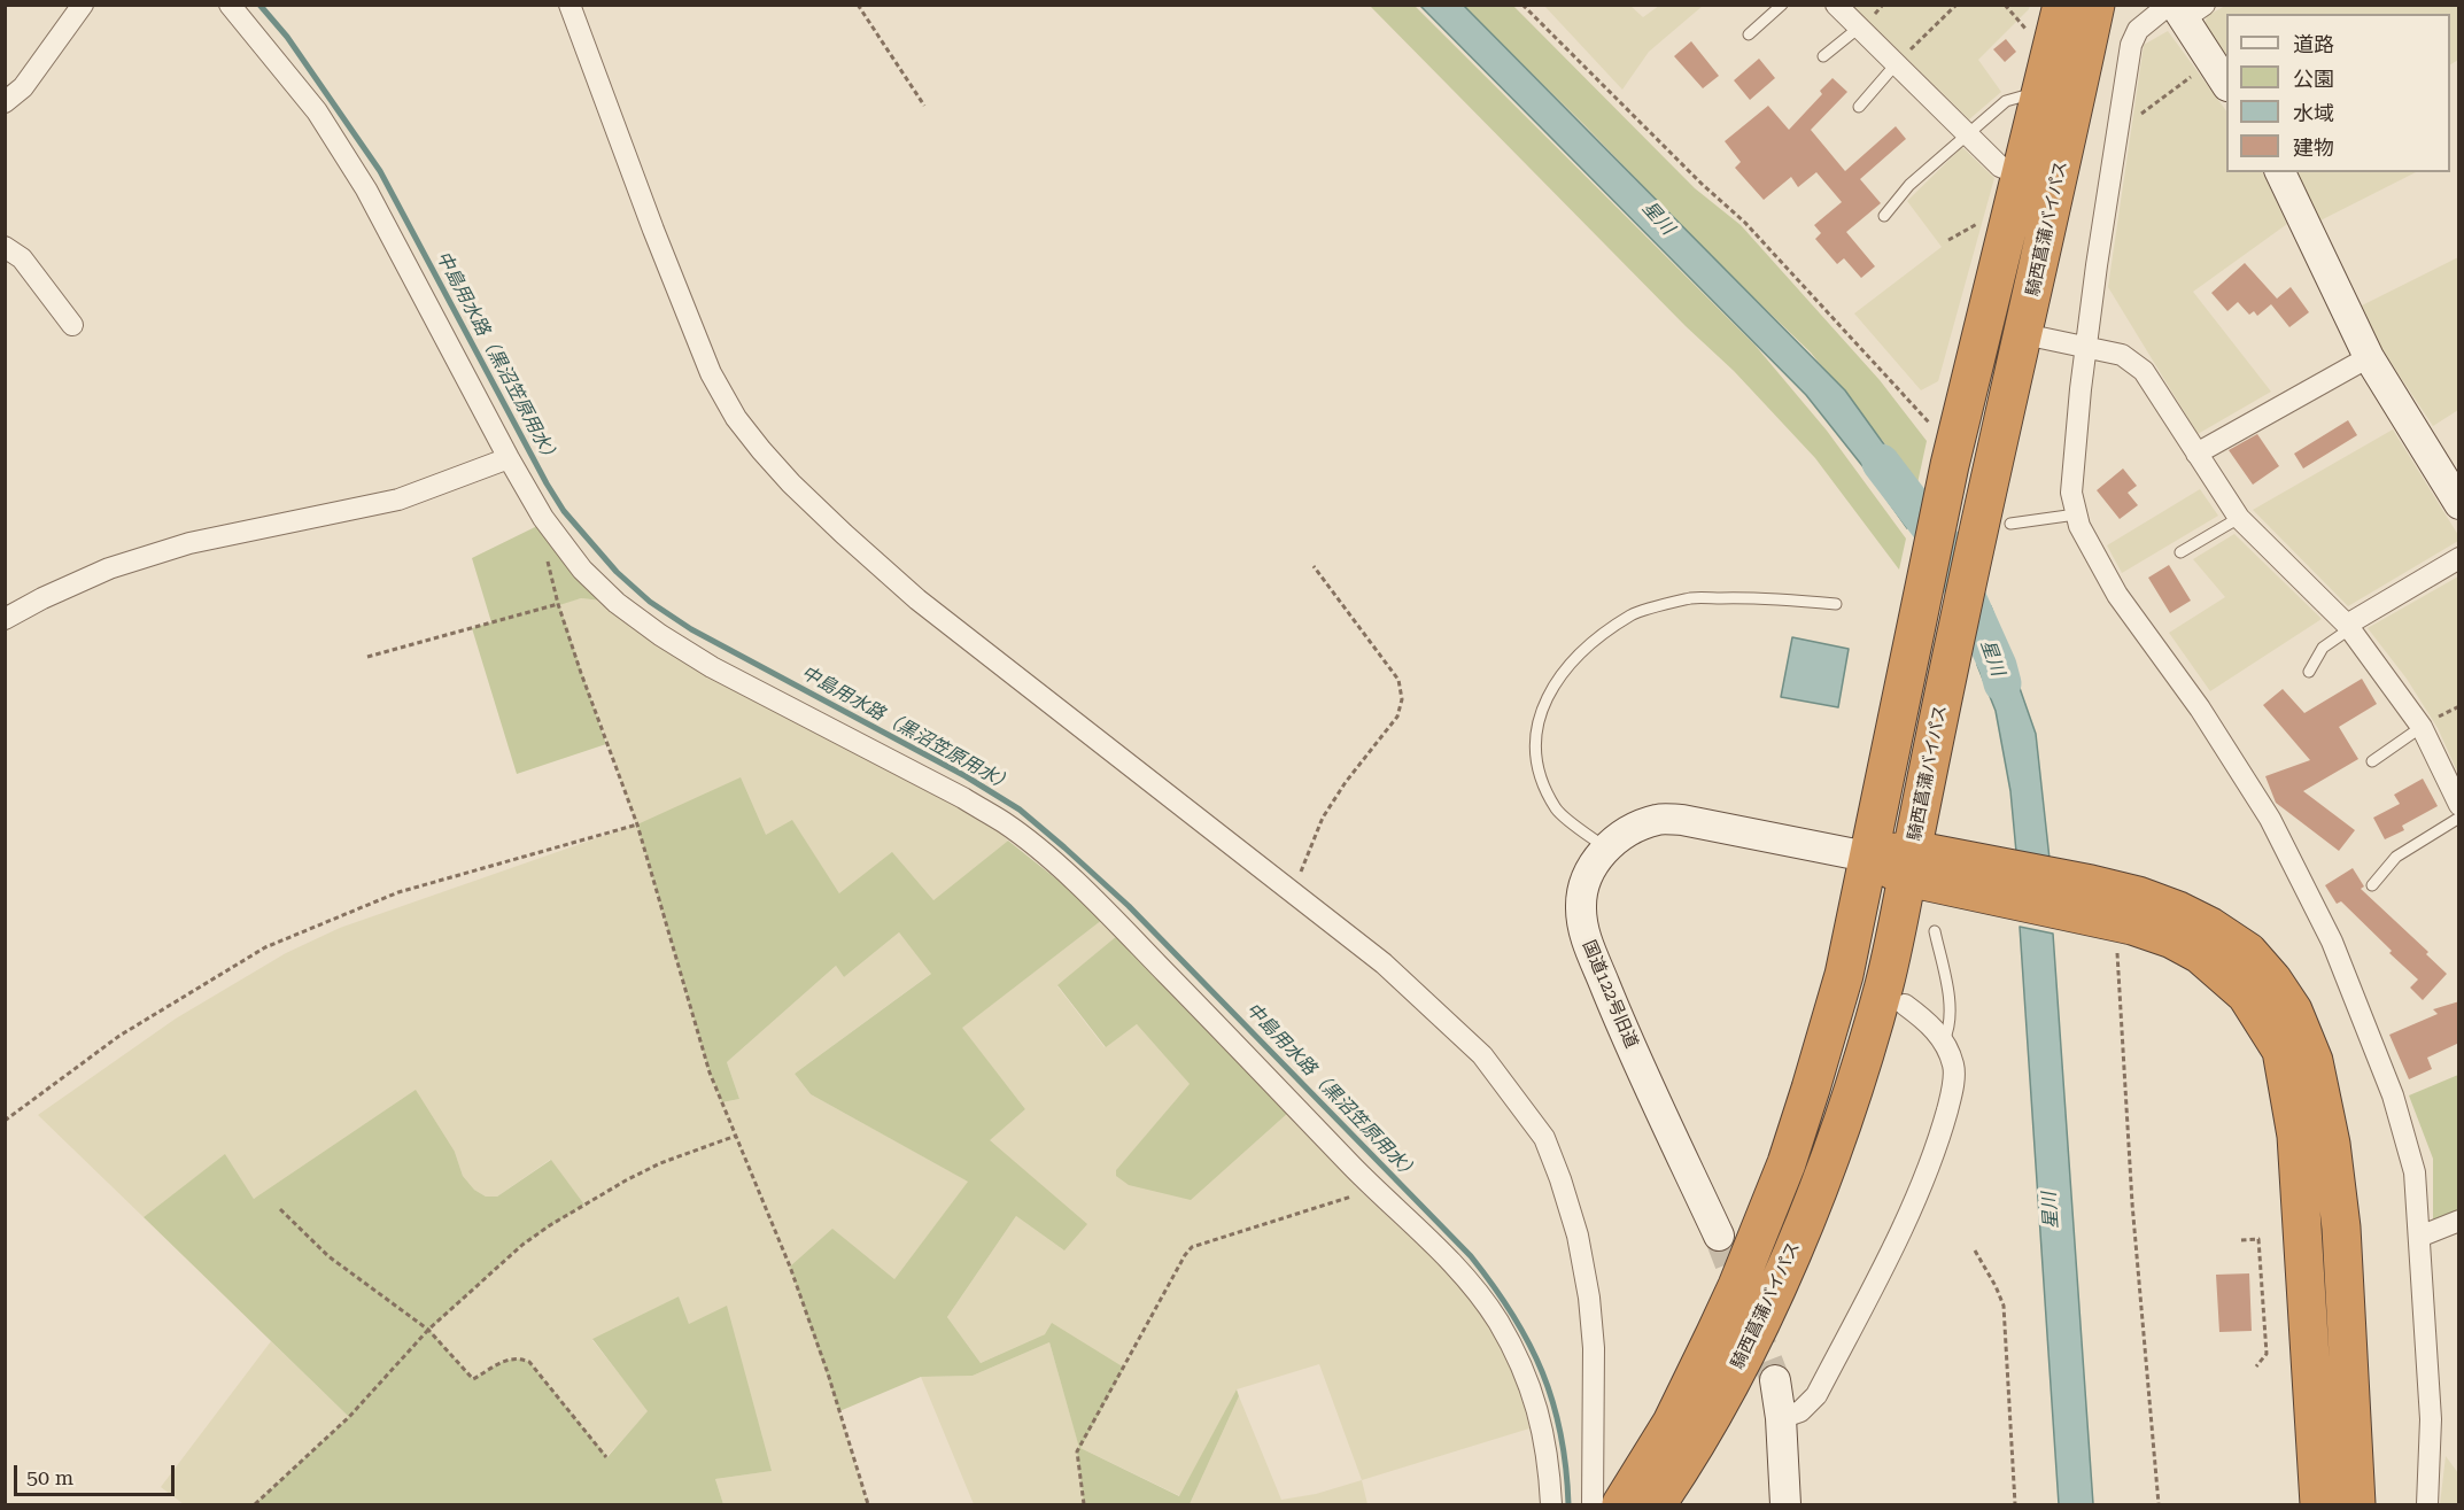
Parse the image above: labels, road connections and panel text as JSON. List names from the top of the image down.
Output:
{
  "streets": {
    "highway": ["騎西菖蒲バイパス"],
    "street": ["国道122号旧道"]
  },
  "crossings": [
    ["騎西菖蒲バイパス", "国道122号旧道"]
  ],
  "water": ["星川", "中島用水路（黒沼笠原用水）"],
  "legend": [
    "道路",
    "公園",
    "水域",
    "建物"
  ],
  "scale_bar": "50 m"
}
